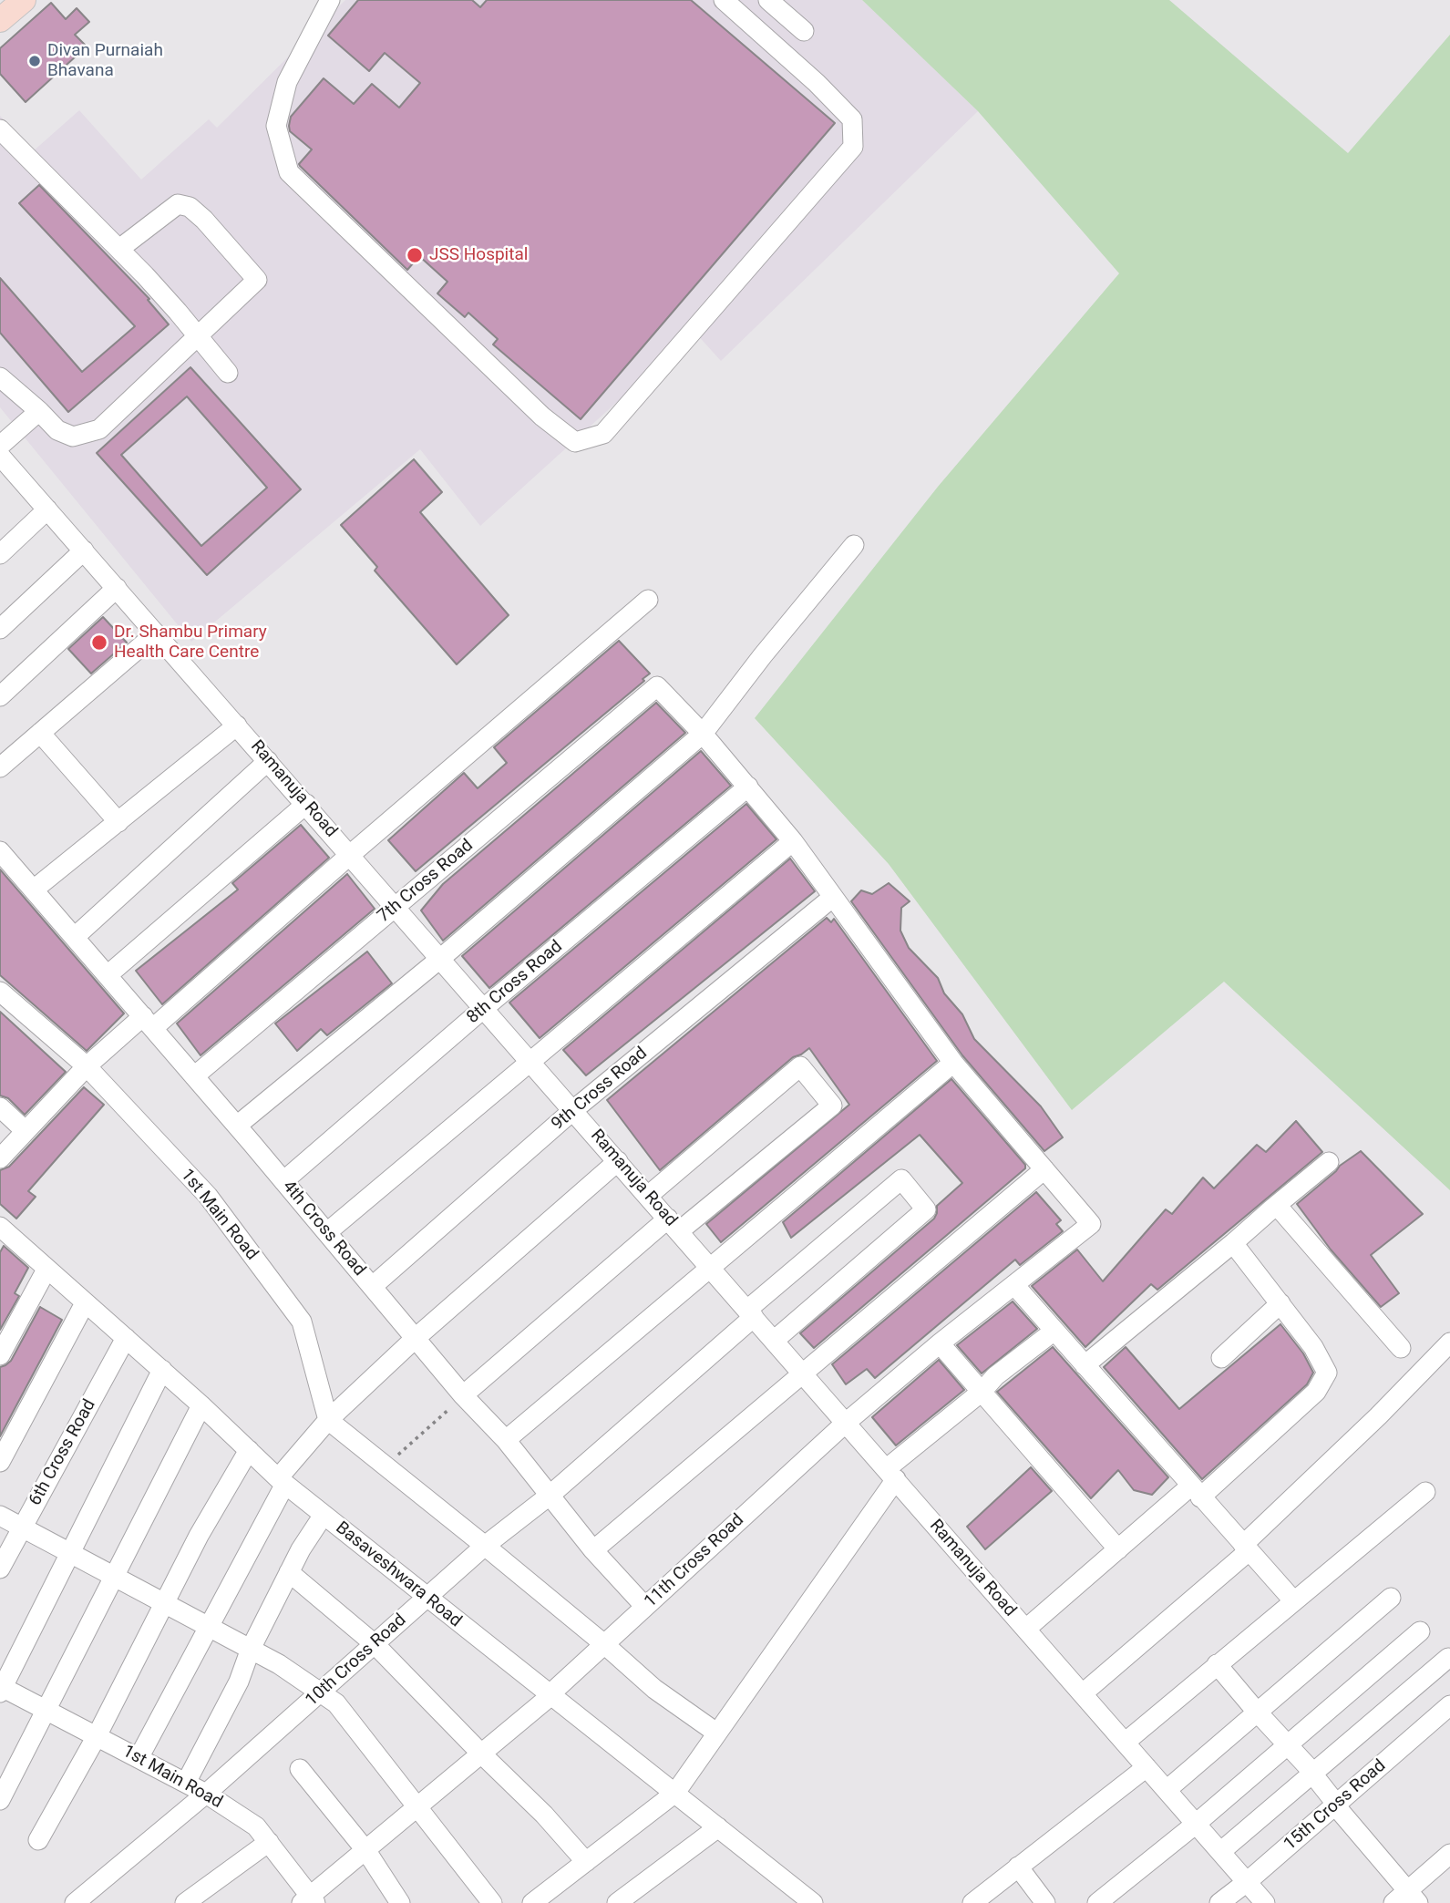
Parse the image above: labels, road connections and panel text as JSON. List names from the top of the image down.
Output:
{
  "streets": {
    "street": [
      "Ramanuja Road",
      "7th Cross Road",
      "8th Cross Road",
      "9th Cross Road",
      "1st Main Road",
      "4th Cross Road",
      "6th Cross Road",
      "11th Cross Road",
      "Basaveshwara Road",
      "10th Cross Road",
      "15th Cross Road"
    ]
  },
  "crossings": [
    ["Ramanuja Road", "7th Cross Road"],
    ["Ramanuja Road", "8th Cross Road"],
    ["Ramanuja Road", "9th Cross Road"],
    ["Ramanuja Road", "11th Cross Road"],
    ["Ramanuja Road", "10th Cross Road"],
    ["Ramanuja Road", "15th Cross Road"],
    ["7th Cross Road", "4th Cross Road"],
    ["8th Cross Road", "4th Cross Road"],
    ["9th Cross Road", "4th Cross Road"],
    ["1st Main Road", "11th Cross Road"],
    ["1st Main Road", "10th Cross Road"],
    ["4th Cross Road", "11th Cross Road"],
    ["4th Cross Road", "10th Cross Road"],
    ["6th Cross Road", "Basaveshwara Road"],
    ["11th Cross Road", "Basaveshwara Road"],
    ["Basaveshwara Road", "10th Cross Road"]
  ],
  "places": ["Divan Purnaiah Bhavana", "JSS Hospital", "Dr. Shambu Primary Health Care Centre"]
}
